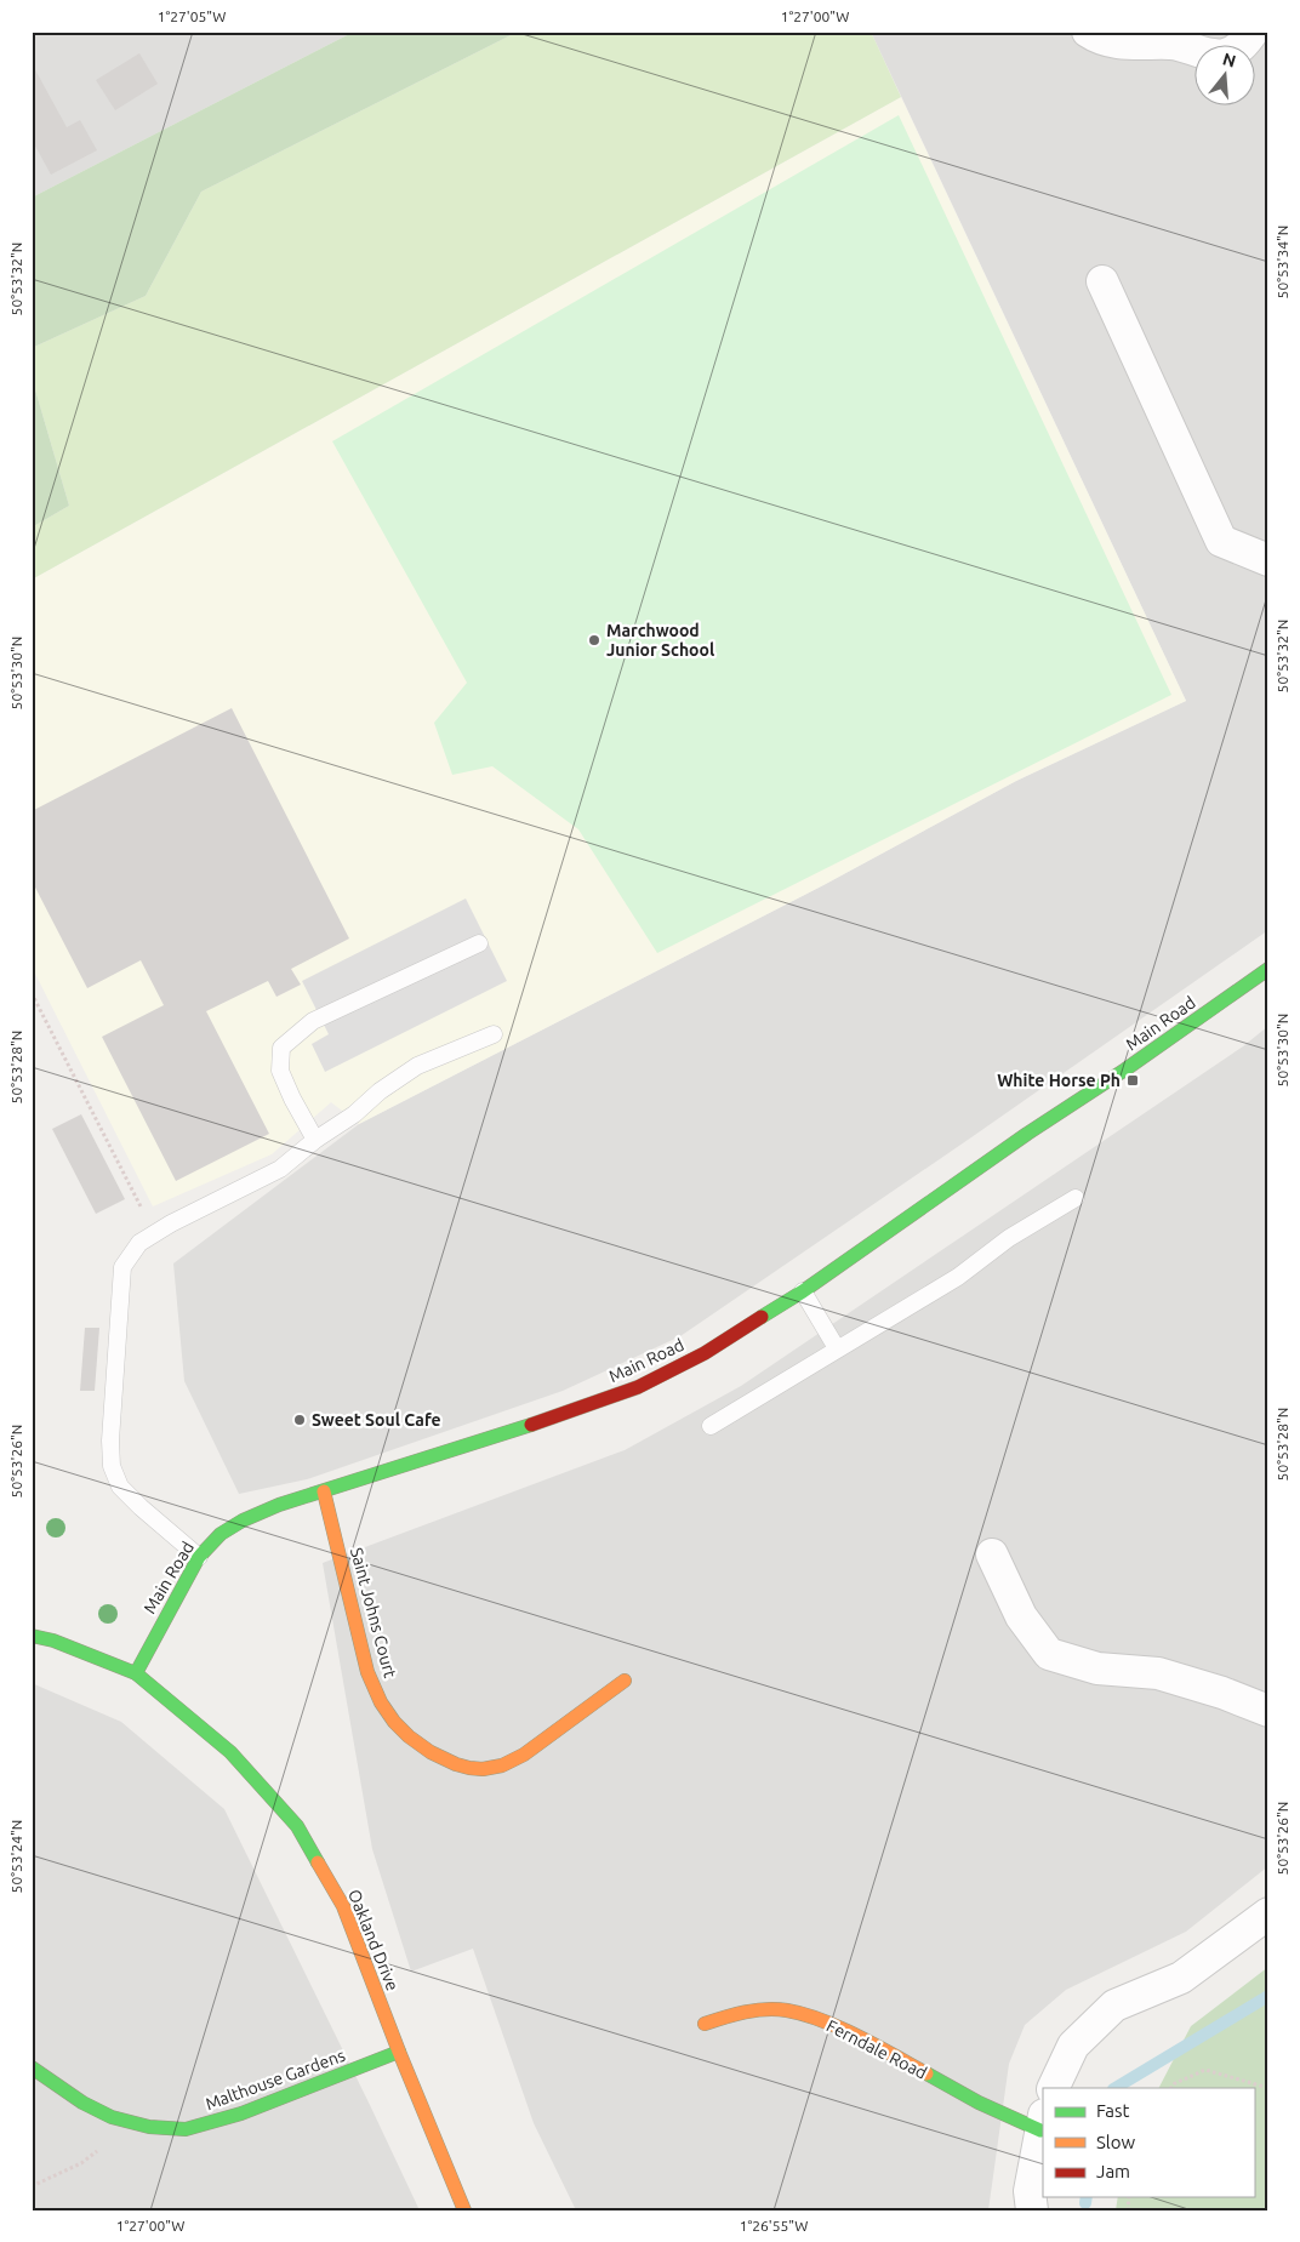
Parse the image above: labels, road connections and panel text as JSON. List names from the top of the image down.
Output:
{
  "streets": {
    "street": [
      "Main Road",
      "Saint Johns Court",
      "Oakland Drive",
      "Ferndale Road",
      "Malthouse Gardens"
    ]
  },
  "crossings": [
    ["Main Road", "Saint Johns Court"],
    ["Main Road", "Oakland Drive"],
    ["Oakland Drive", "Malthouse Gardens"]
  ],
  "places": {
    "other": ["Marchwood Junior School", "Sweet Soul Cafe"],
    "transit": ["White Horse Ph"]
  },
  "legend": ["Fast", "Slow", "Jam"],
  "north": "top",
  "coordinates": [
    "1°27'05\"W",
    "1°27'00\"W",
    "50°53'34\"N",
    "50°53'32\"N",
    "50°53'30\"N",
    "50°53'28\"N",
    "50°53'26\"N",
    "50°53'24\"N",
    "1°26'55\"W"
  ]
}
